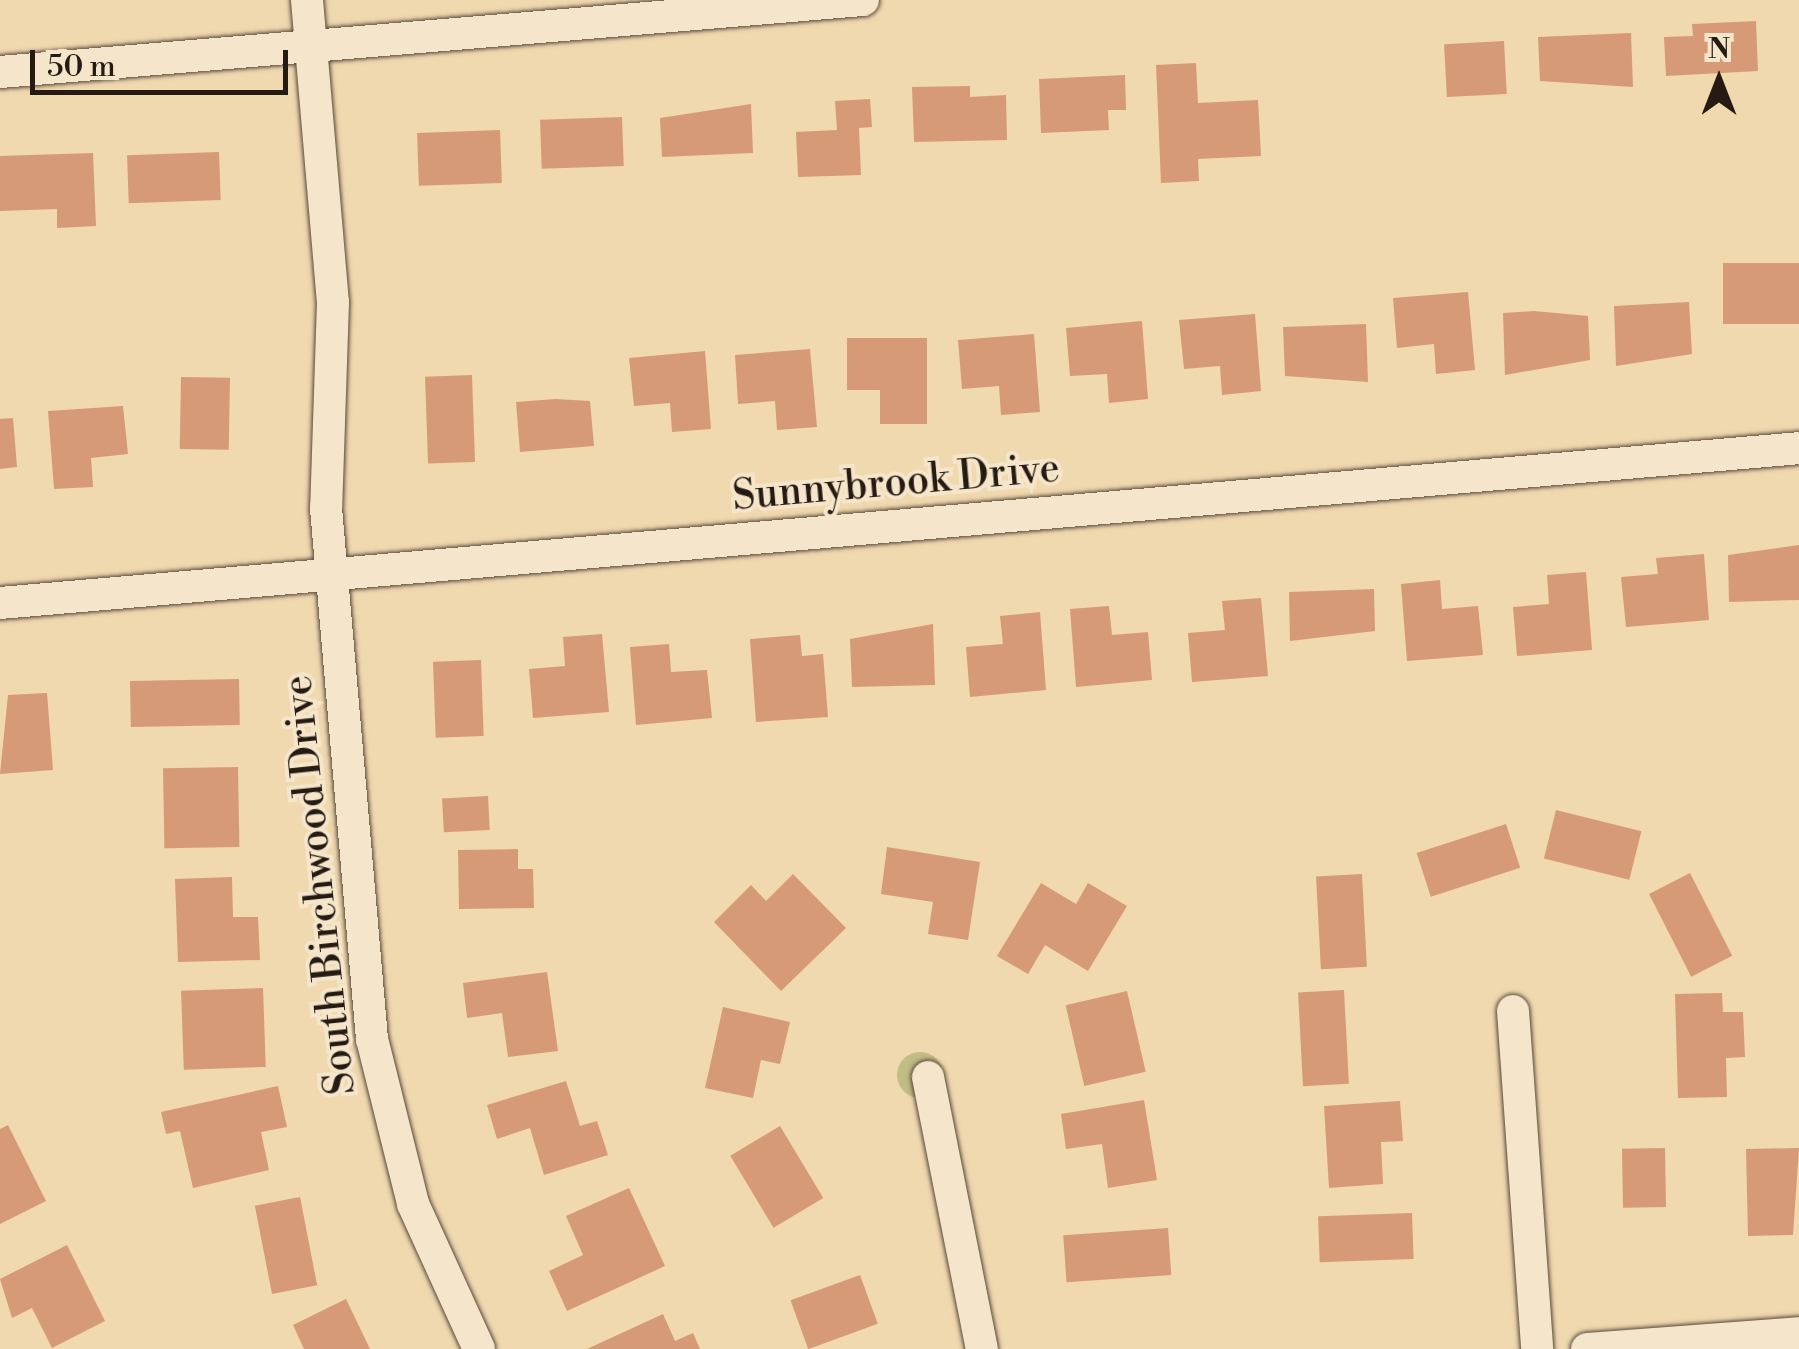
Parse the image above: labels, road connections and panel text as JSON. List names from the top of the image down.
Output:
{
  "streets": {
    "street": ["Sunnybrook Drive", "South Birchwood Drive"]
  },
  "crossings": [
    ["Sunnybrook Drive", "South Birchwood Drive"]
  ],
  "scale_bar": "50 m",
  "north": "top"
}
